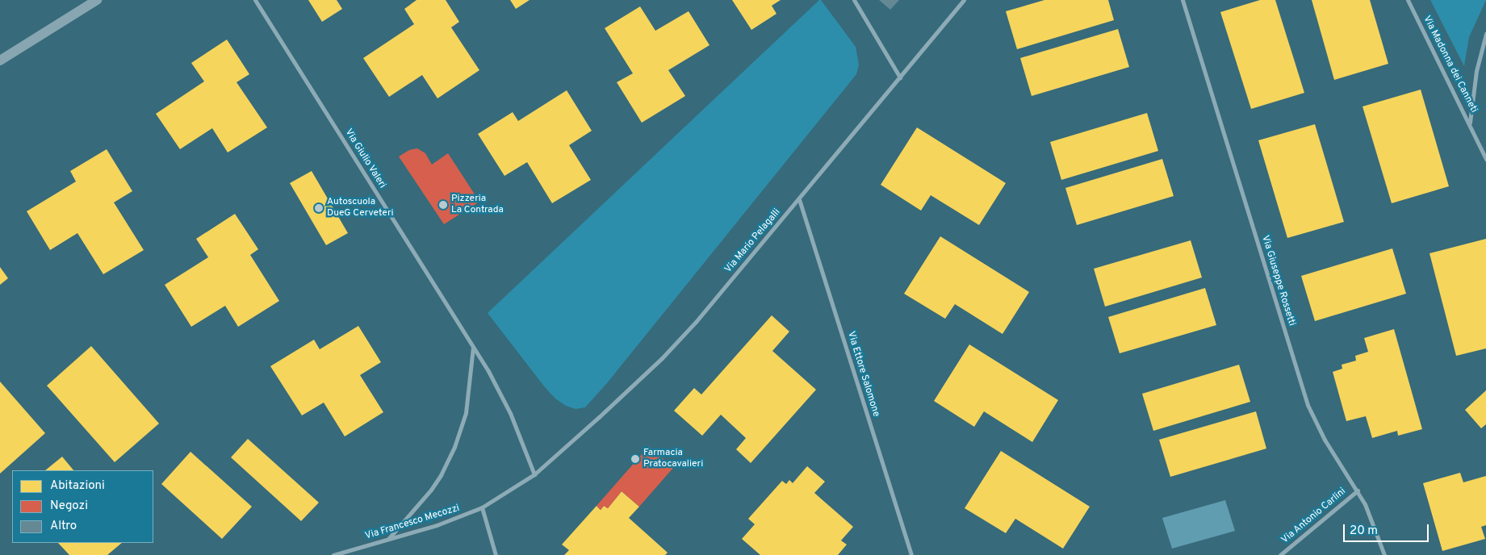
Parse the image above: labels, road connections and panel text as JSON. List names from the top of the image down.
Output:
{
  "streets": {
    "street": [
      "Via Madonna dei Canneti",
      "Via Giulio Valeri",
      "Via Mario Pelagalli",
      "Via Giuseppe Rossetti",
      "Via Ettore Salomone",
      "Via Antonio Carlini",
      "Via Francesco Mecozzi"
    ]
  },
  "crossings": [
    ["Via Giulio Valeri", "Via Mario Pelagalli"],
    ["Via Giulio Valeri", "Via Francesco Mecozzi"],
    ["Via Mario Pelagalli", "Via Ettore Salomone"],
    ["Via Mario Pelagalli", "Via Francesco Mecozzi"],
    ["Via Giuseppe Rossetti", "Via Antonio Carlini"]
  ],
  "places": ["Pizzeria La Contrada", "Autoscuola DueG Cerveteri", "Farmacia Pratocavalieri"],
  "legend": ["Abitazioni", "Negozi", "Altro"],
  "scale_bar": "20 m"
}
